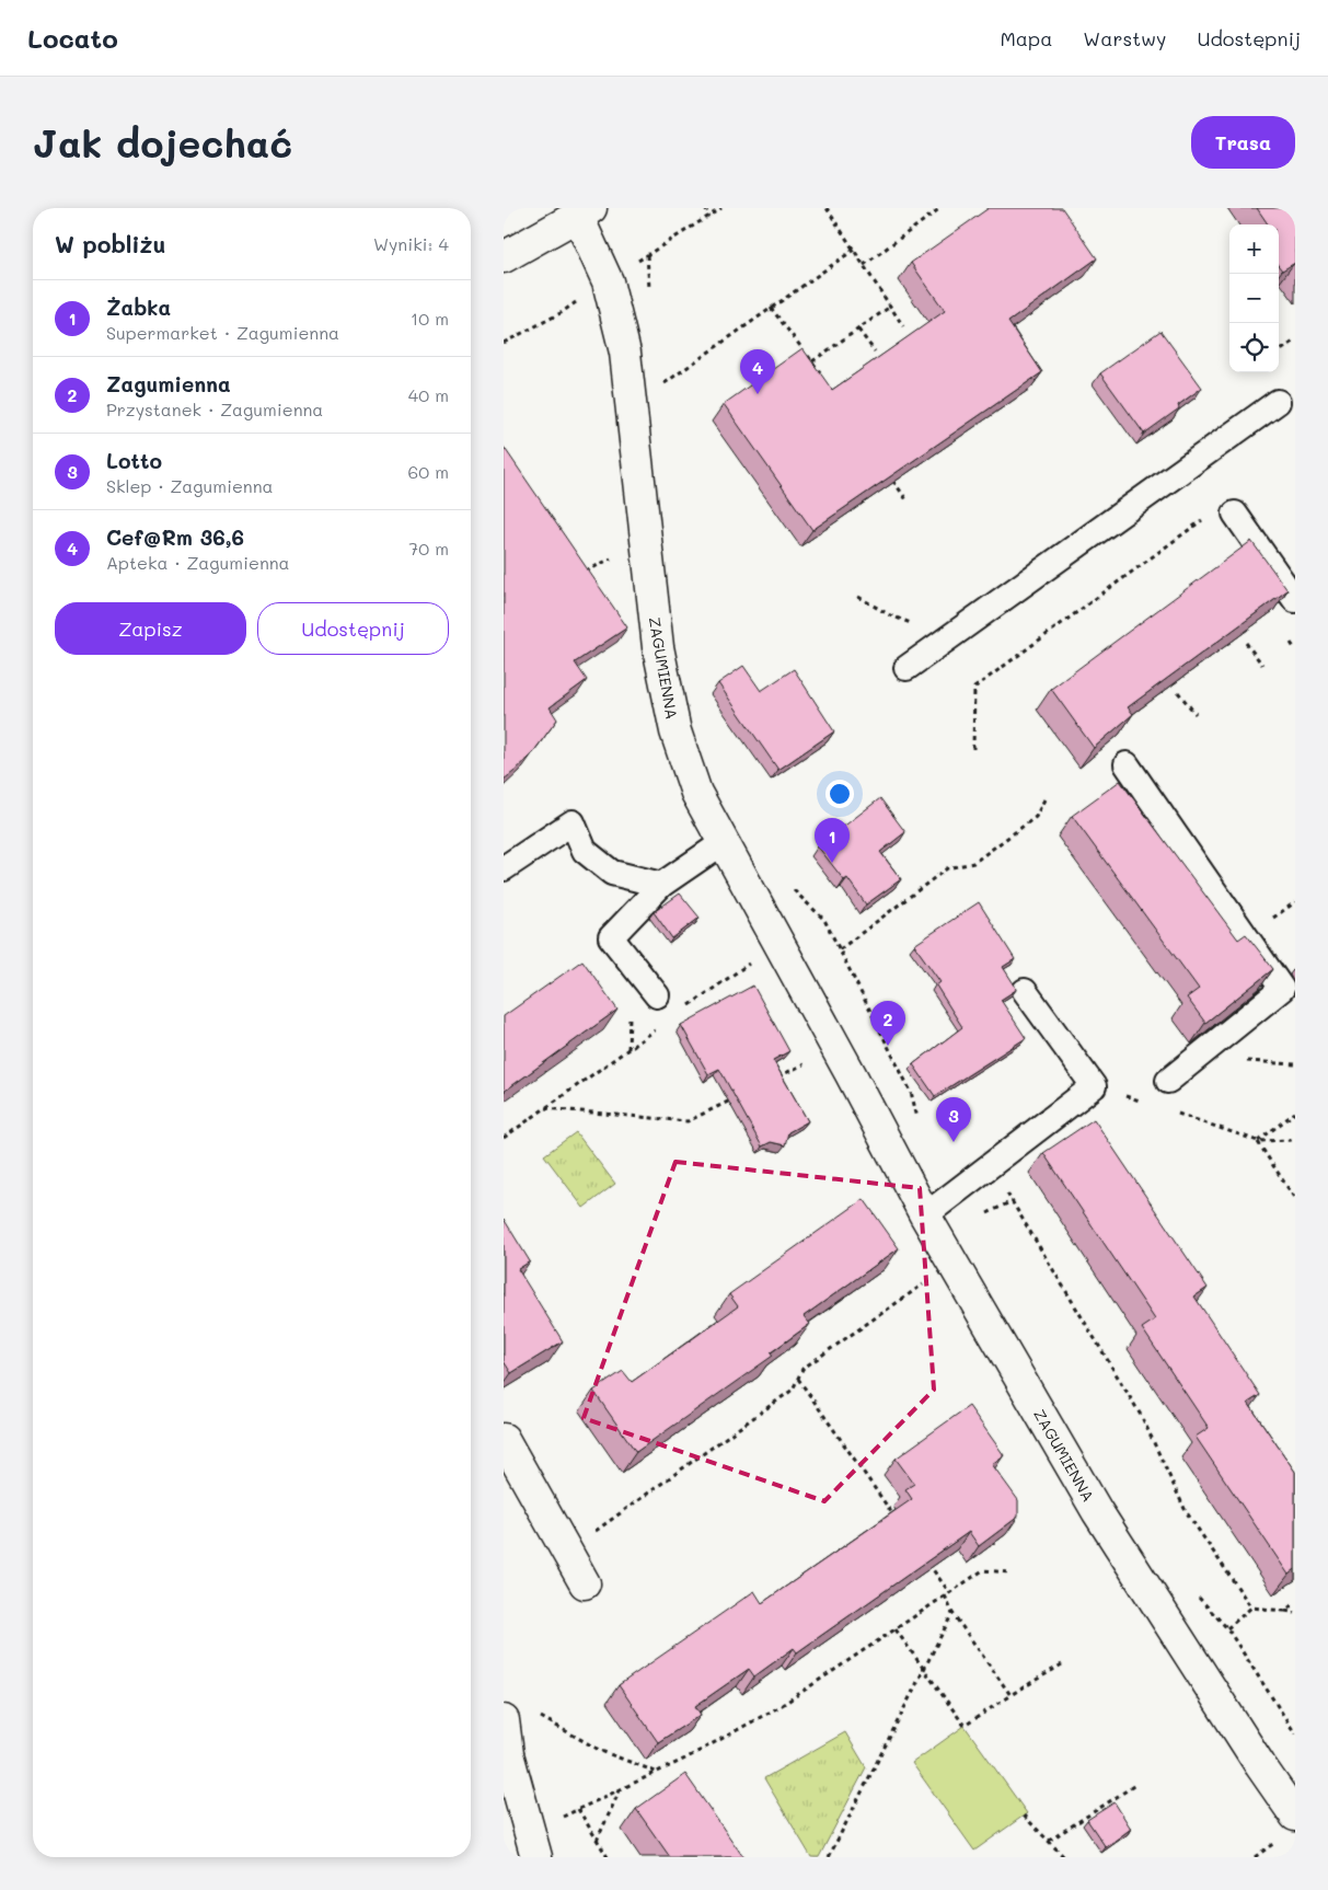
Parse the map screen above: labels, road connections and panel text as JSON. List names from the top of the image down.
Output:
{
  "streets": {
    "street": ["ZAGUMIENNA"]
  },
  "page": {
    "header": "Locato",
    "nav": ["Mapa", "Warstwy", "Udostępnij"],
    "buttons": [
      "Trasa",
      ["Zapisz", "Udostępnij"]
    ],
    "title": "Jak dojechać",
    "heading": ["W pobliżu", "Wyniki: 4"],
    "map_buttons": ["+", "−"],
    "list": [
      {
        "mark": "1",
        "name": "Żabka",
        "note": "Supermarket · Zagumienna",
        "value": "10 m"
      },
      {
        "mark": "2",
        "name": "Zagumienna",
        "note": "Przystanek · Zagumienna",
        "value": "40 m"
      },
      {
        "mark": "3",
        "name": "Lotto",
        "note": "Sklep · Zagumienna",
        "value": "60 m"
      },
      {
        "mark": "4",
        "name": "Cef@Rm 36,6",
        "note": "Apteka · Zagumienna",
        "value": "70 m"
      }
    ],
    "pins": [
      "4",
      "1",
      "2",
      "3"
    ]
  }
}
